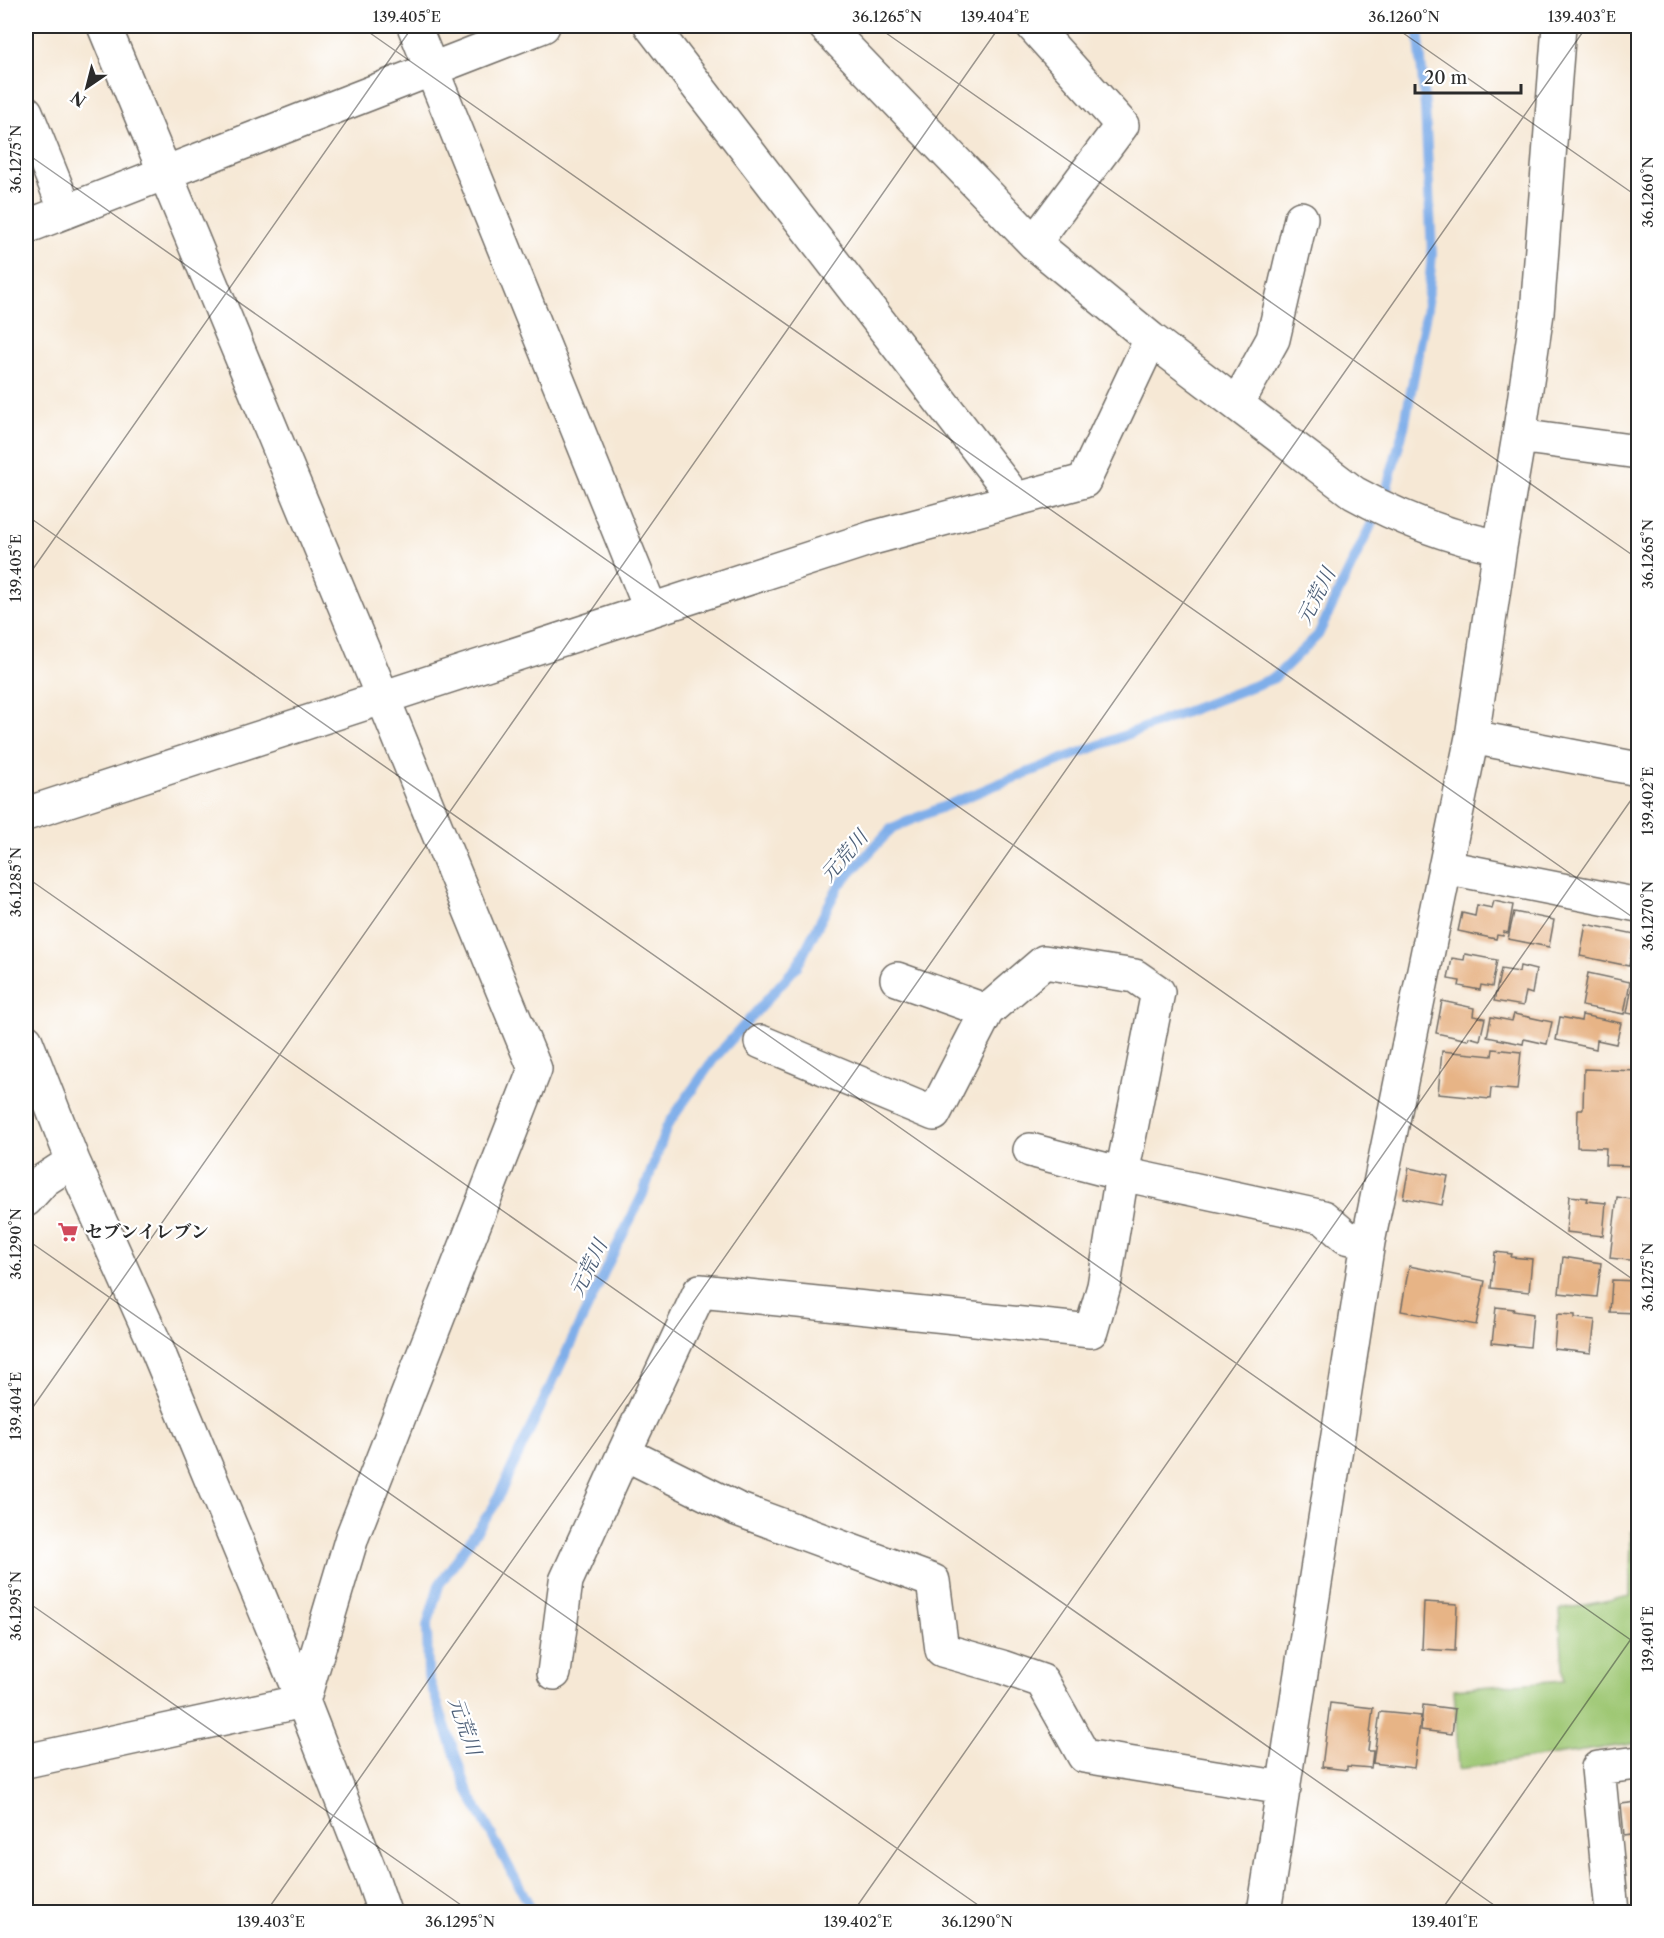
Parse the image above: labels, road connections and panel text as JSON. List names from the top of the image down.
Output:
{
  "water": ["元荒川"],
  "places": {
    "supermarket": ["セブンイレブン"]
  },
  "scale_bar": "20 m",
  "north": "bottom left",
  "coordinates": [
    "139.405°E",
    "36.1265°N",
    "139.404°E",
    "36.1260°N",
    "139.403°E",
    "36.1275°N",
    "139.402°E",
    "36.1285°N",
    "36.1270°N",
    "36.1290°N",
    "36.1295°N",
    "139.401°E"
  ]
}
